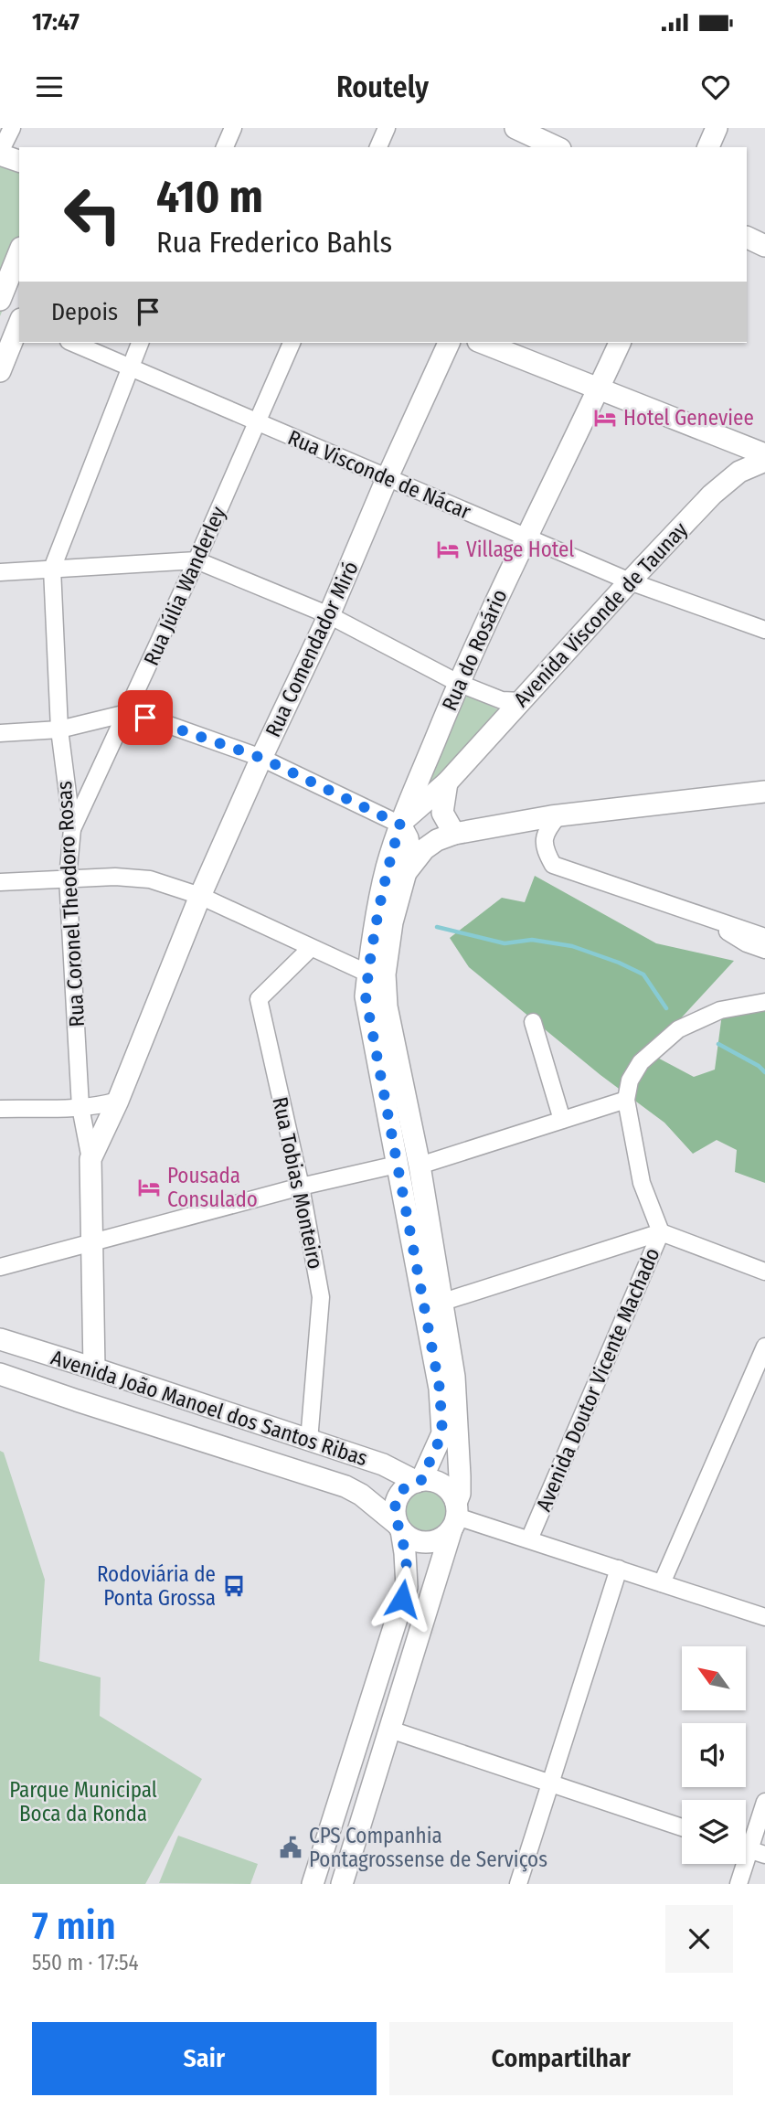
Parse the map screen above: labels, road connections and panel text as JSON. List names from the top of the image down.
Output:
{
  "streets": {
    "main road": [
      "Avenida Visconde de Taunay",
      "Rua Comendador Miró",
      "Rua do Rosário",
      "Rua Coronel Theodoro Rosas",
      "Avenida João Manoel dos Santos Ribas"
    ],
    "street": [
      "Rua Visconde de Nácar",
      "Rua Júlia Wanderley",
      "Rua Tobias Monteiro",
      "Avenida Doutor Vicente Machado"
    ]
  },
  "crossings": [
    ["Rua Visconde de Nácar", "Rua Júlia Wanderley"],
    ["Rua Visconde de Nácar", "Avenida Visconde de Taunay"],
    ["Rua Visconde de Nácar", "Rua Comendador Miró"],
    ["Rua Visconde de Nácar", "Rua do Rosário"],
    ["Rua Visconde de Nácar", "Rua Coronel Theodoro Rosas"],
    ["Rua Júlia Wanderley", "Rua Coronel Theodoro Rosas"],
    ["Avenida Visconde de Taunay", "Rua do Rosário"],
    ["Rua Comendador Miró", "Rua Coronel Theodoro Rosas"],
    ["Rua Coronel Theodoro Rosas", "Avenida João Manoel dos Santos Ribas"],
    ["Rua Tobias Monteiro", "Avenida João Manoel dos Santos Ribas"]
  ],
  "parks": ["Parque Municipal Boca da Ronda"],
  "places": {
    "hotel": ["Hotel Geneviee", "Village Hotel", "Pousada Consulado"],
    "bus stop": ["Rodoviária de Ponta Grossa"],
    "public building": ["CPS Companhia Pontagrossense de Serviços"]
  },
  "north": "top left",
  "page": {
    "status": "17:47",
    "header": "Routely",
    "turn": ["410 m", "Rua Frederico Bahls"],
    "then": "Depois",
    "heading": ["7 min", "550 m · 17:54"],
    "buttons": ["Sair", "Compartilhar"]
  }
}
